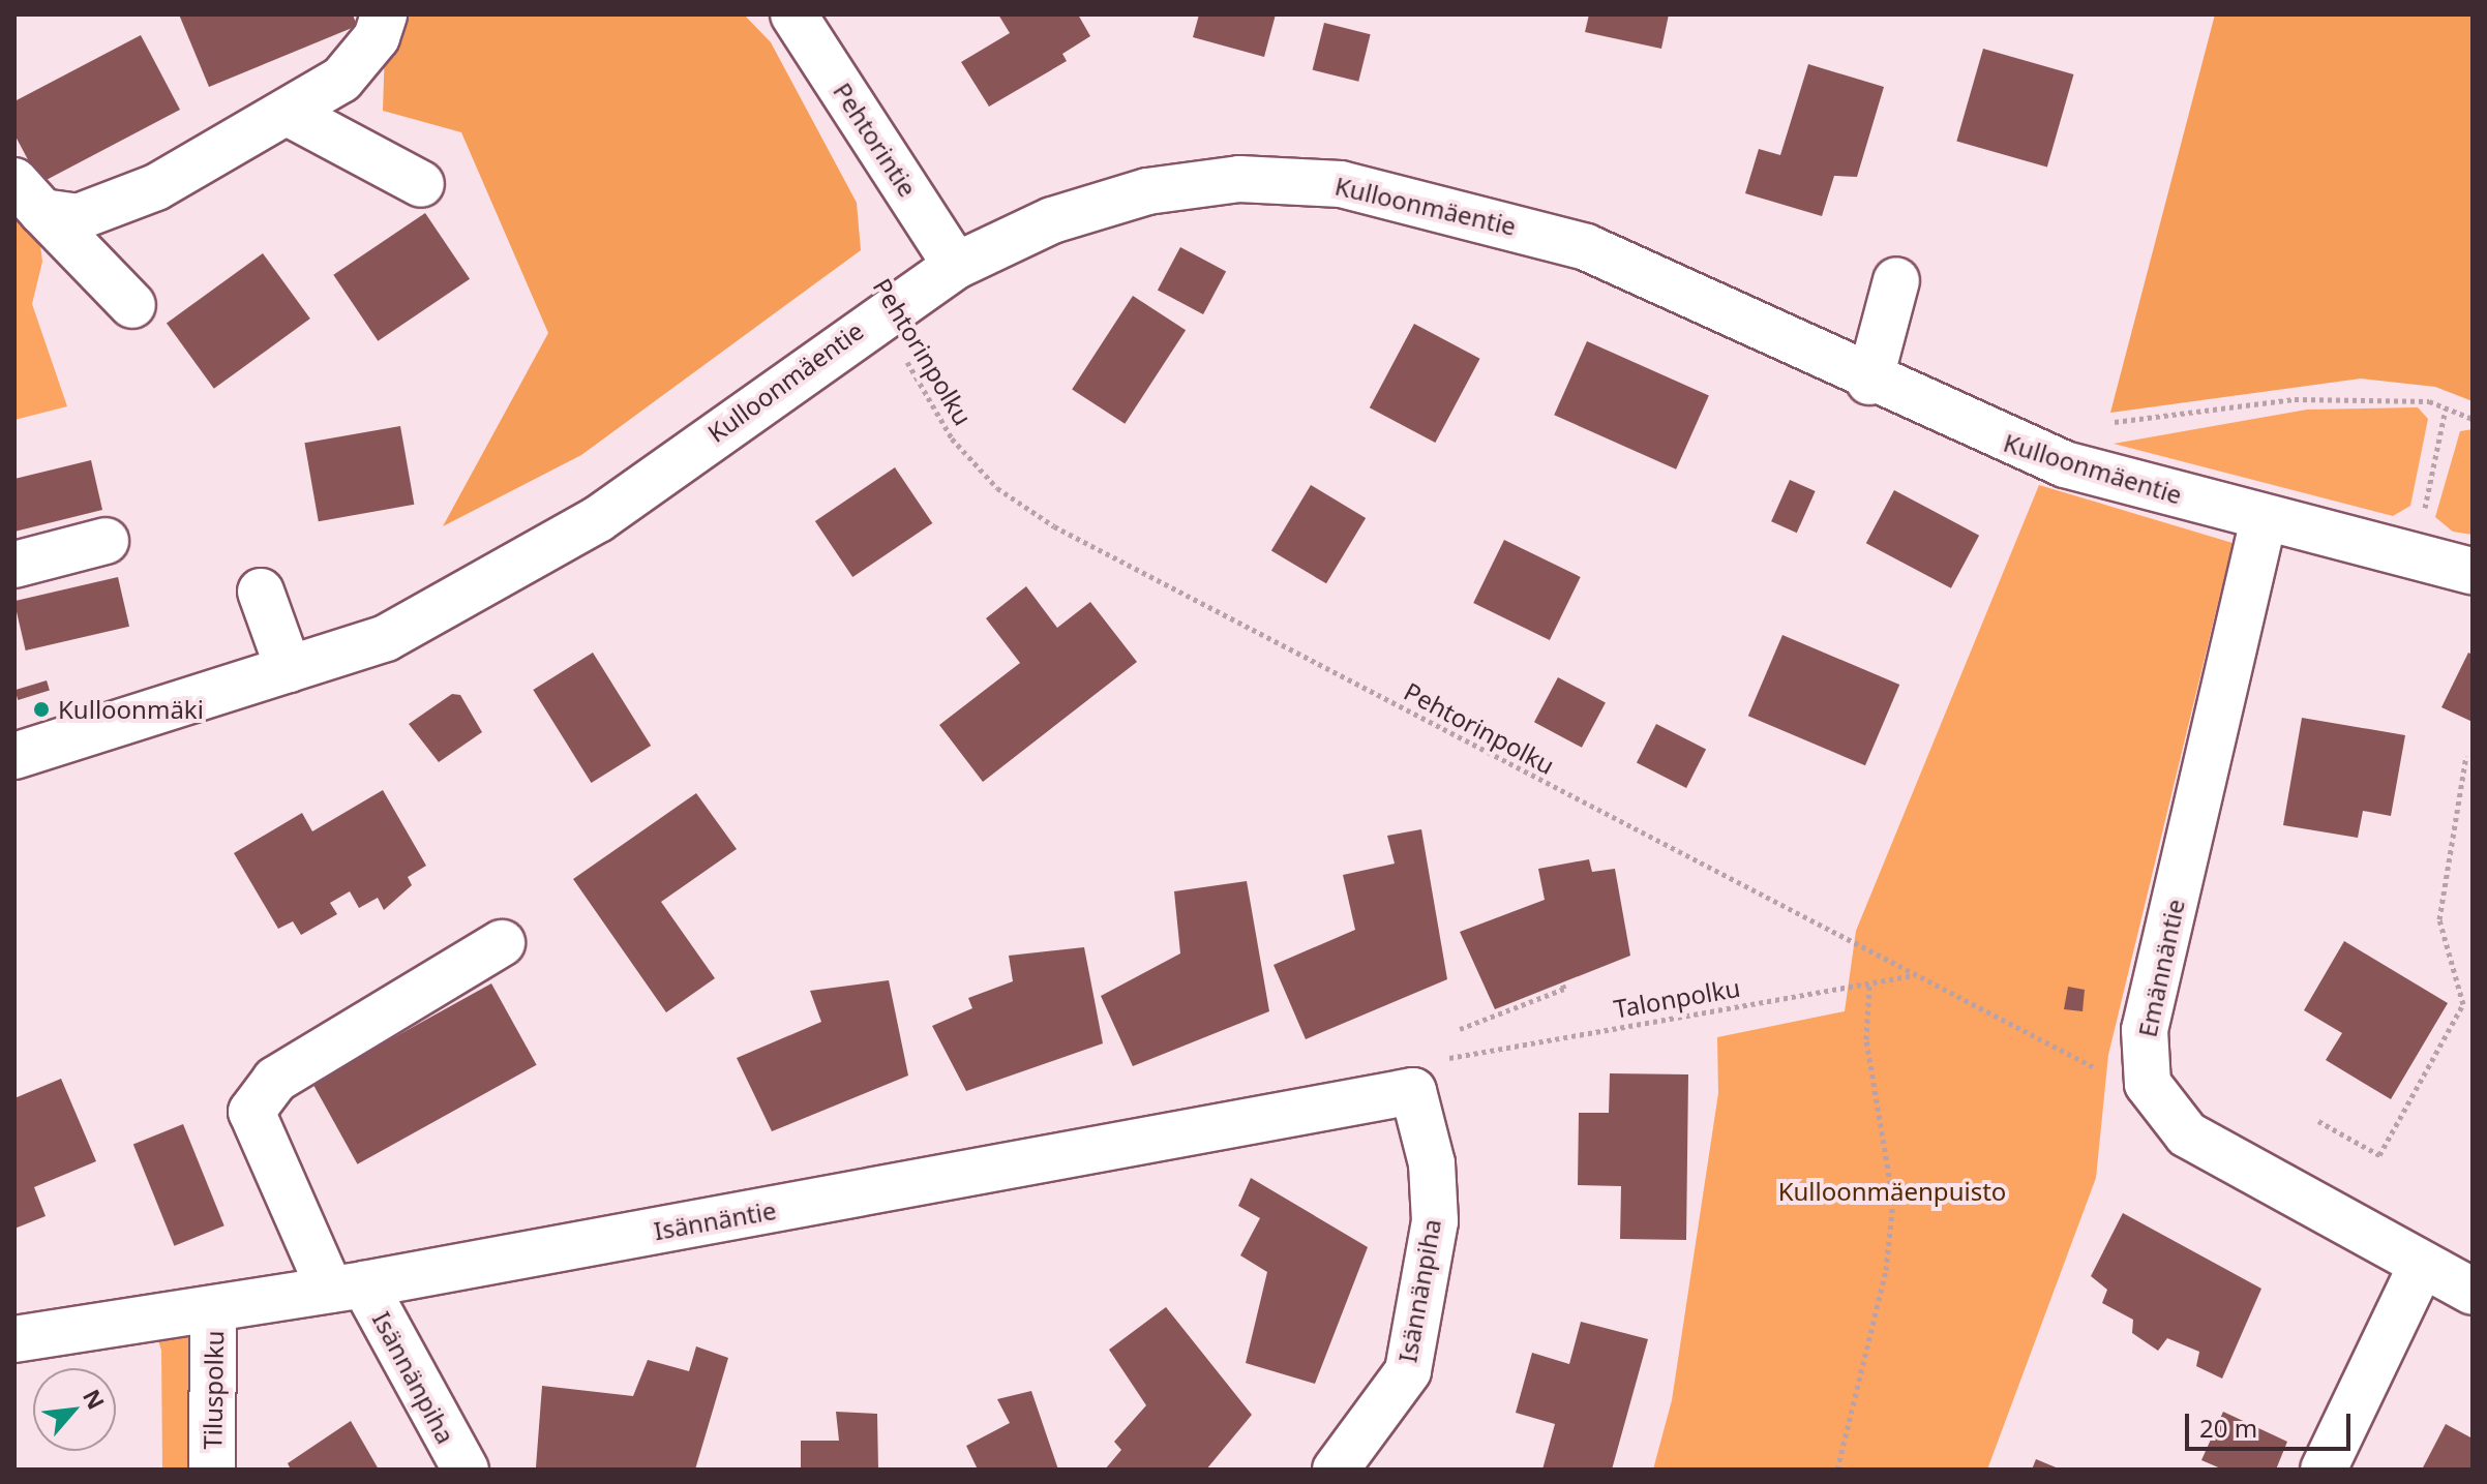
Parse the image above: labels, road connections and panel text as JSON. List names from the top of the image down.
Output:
{
  "streets": {
    "street": [
      "Pehtorintie",
      "Kulloonmäentie",
      "Emännäntie",
      "Isännäntie",
      "Isännänpiha",
      "Tiluspolku"
    ],
    "path": ["Pehtorinpolku", "Talonpolku"]
  },
  "crossings": [
    ["Pehtorintie", "Kulloonmäentie"],
    ["Kulloonmäentie", "Pehtorinpolku"],
    ["Kulloonmäentie", "Emännäntie"],
    ["Pehtorinpolku", "Emännäntie"],
    ["Pehtorinpolku", "Talonpolku"],
    ["Isännäntie", "Isännänpiha"],
    ["Isännäntie", "Tiluspolku"]
  ],
  "parks": ["Kulloonmäenpuisto"],
  "places": ["Kulloonmäki"],
  "scale_bar": "20 m",
  "north": "top right"
}
